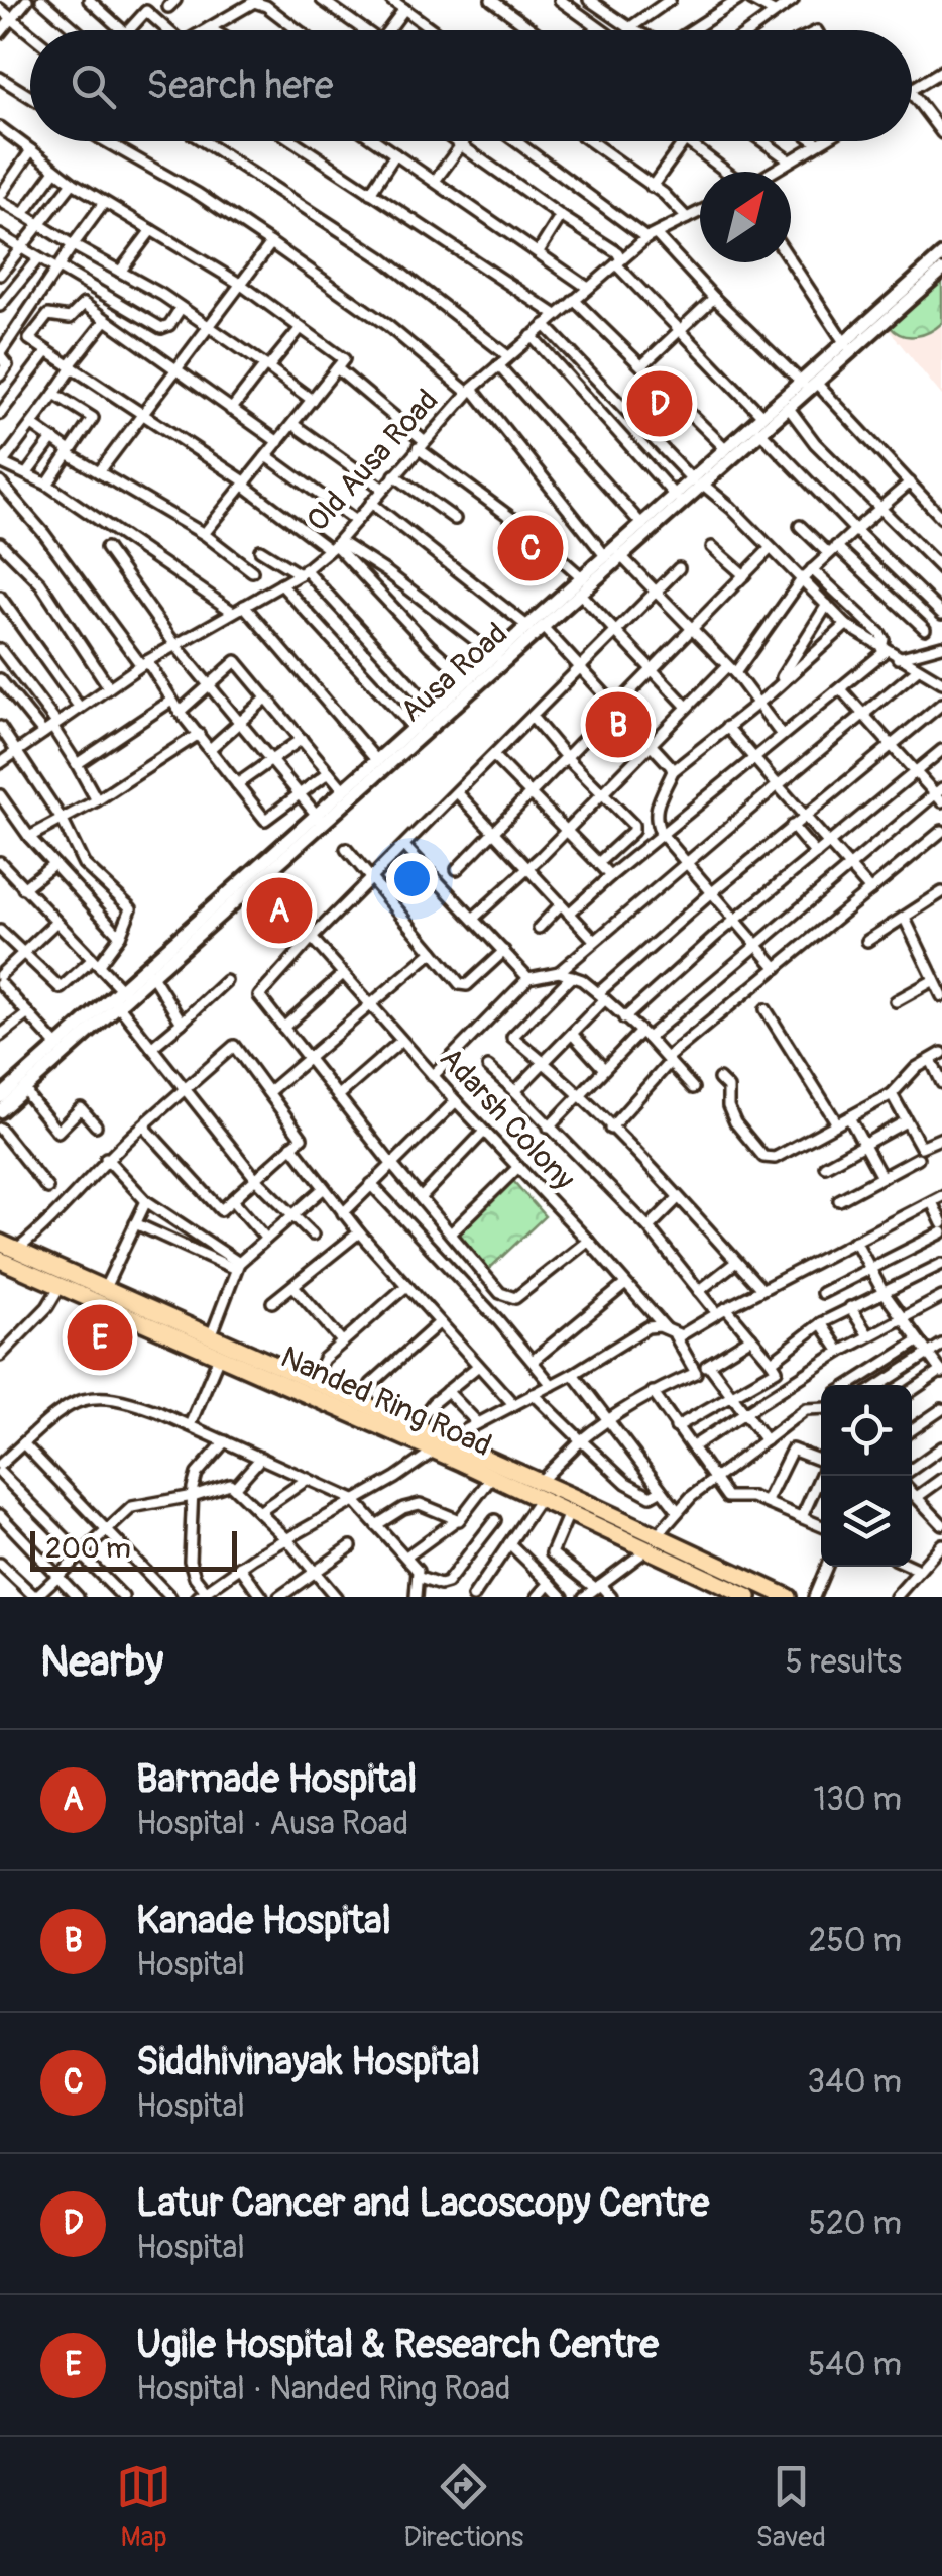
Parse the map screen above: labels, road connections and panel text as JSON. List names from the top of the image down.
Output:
{
  "streets": {
    "highway": ["Nanded Ring Road"],
    "main road": ["Ausa Road"],
    "street": ["Old Ausa Road", "Adarsh Colony"]
  },
  "scale_bar": "200 m",
  "north": "top right",
  "page": {
    "search": "Search here",
    "pins": [
      "D",
      "C",
      "B",
      "A",
      "E"
    ],
    "scale": "200 m",
    "heading": ["Nearby", "5 results"],
    "list": [
      {
        "mark": "A",
        "name": "Barmade Hospital",
        "note": "Hospital · Ausa Road",
        "value": "130 m"
      },
      {
        "mark": "B",
        "name": "Kanade Hospital",
        "note": "Hospital",
        "value": "250 m"
      },
      {
        "mark": "C",
        "name": "Siddhivinayak Hospital",
        "note": "Hospital",
        "value": "340 m"
      },
      {
        "mark": "D",
        "name": "Latur Cancer and Lacoscopy Centre",
        "note": "Hospital",
        "value": "520 m"
      },
      {
        "mark": "E",
        "name": "Ugile Hospital & Research Centre",
        "note": "Hospital · Nanded Ring Road",
        "value": "540 m"
      }
    ],
    "nav": ["Map", "Directions", "Saved"]
  }
}
